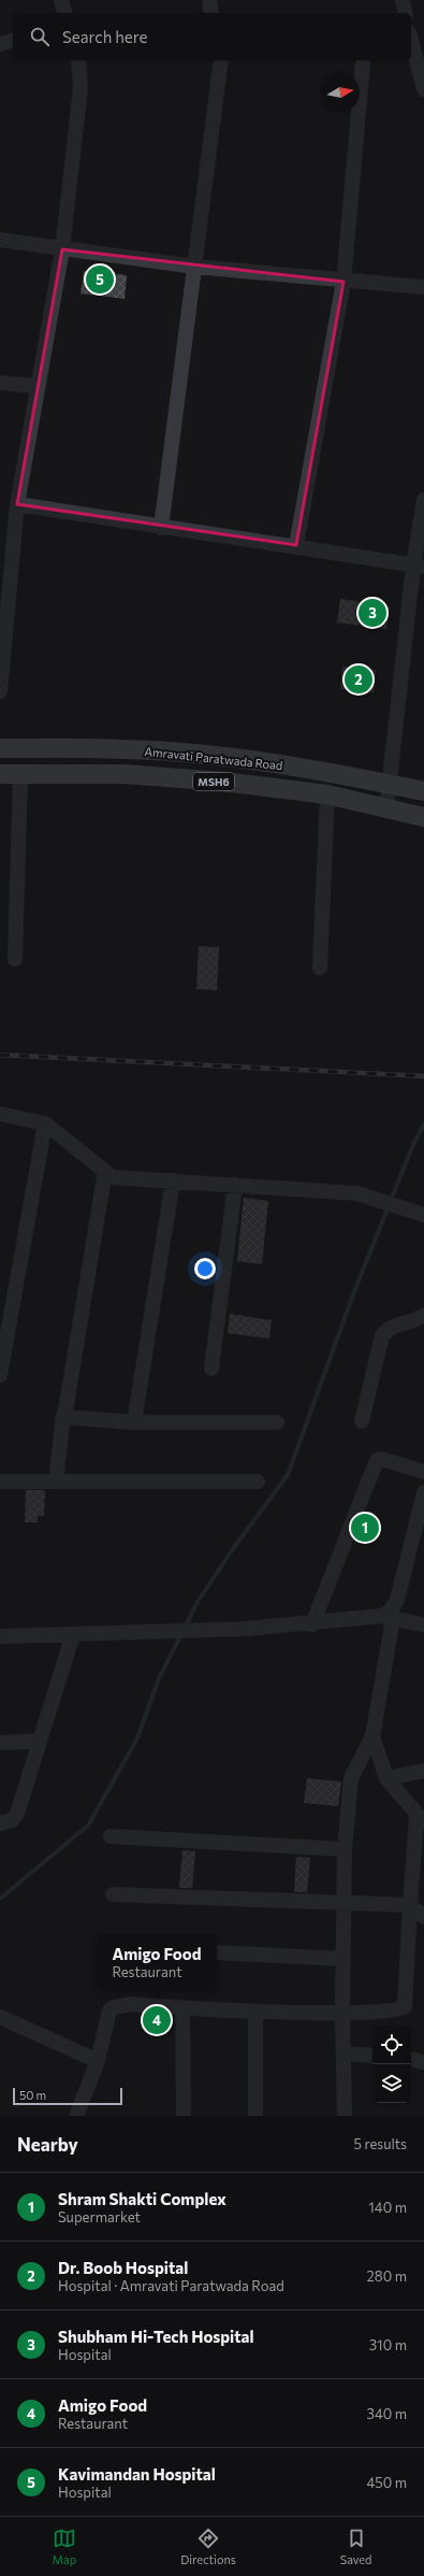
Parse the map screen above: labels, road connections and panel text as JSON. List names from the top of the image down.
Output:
{
  "streets": {
    "main road": ["Amravati Paratwada Road", "MSH6"]
  },
  "scale_bar": "50 m",
  "north": "right",
  "page": {
    "search": "Search here",
    "pins": [
      "5",
      "3",
      "2",
      "1",
      "4"
    ],
    "popup": ["Amigo Food", "Restaurant"],
    "scale": "50 m",
    "heading": ["Nearby", "5 results"],
    "list": [
      {
        "mark": "1",
        "name": "Shram Shakti Complex",
        "note": "Supermarket",
        "value": "140 m"
      },
      {
        "mark": "2",
        "name": "Dr. Boob Hospital",
        "note": "Hospital · Amravati Paratwada Road",
        "value": "280 m"
      },
      {
        "mark": "3",
        "name": "Shubham Hi-Tech Hospital",
        "note": "Hospital",
        "value": "310 m"
      },
      {
        "mark": "4",
        "name": "Amigo Food",
        "note": "Restaurant",
        "value": "340 m"
      },
      {
        "mark": "5",
        "name": "Kavimandan Hospital",
        "note": "Hospital",
        "value": "450 m"
      }
    ],
    "nav": ["Map", "Directions", "Saved"]
  }
}
